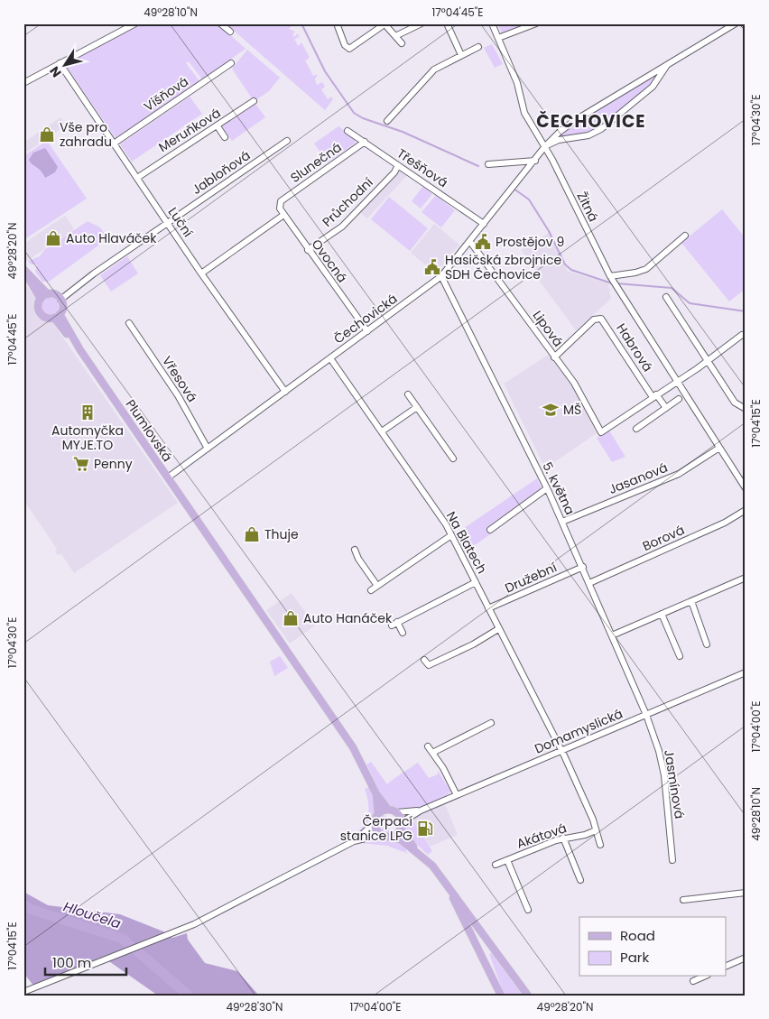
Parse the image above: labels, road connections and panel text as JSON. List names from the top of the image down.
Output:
{
  "streets": {
    "main road": ["Plumlovská"],
    "street": [
      "Višňová",
      "Meruňková",
      "Slunečná",
      "Třešňová",
      "Jabloňová",
      "Průchodní",
      "Žitná",
      "Luční",
      "Ovocná",
      "Čechovická",
      "Lipová",
      "Habrová",
      "Vřesová",
      "Jasanová",
      "5. května",
      "Borová",
      "Na Blatech",
      "Družební",
      "Domamyslická",
      "Jasmínová",
      "Akátová"
    ]
  },
  "crossings": [
    ["Višňová", "Luční"],
    ["Meruňková", "Luční"],
    ["Slunečná", "Třešňová"],
    ["Slunečná", "Ovocná"],
    ["Třešňová", "Průchodní"],
    ["Třešňová", "Čechovická"],
    ["Jabloňová", "Luční"],
    ["Průchodní", "Ovocná"],
    ["Žitná", "Čechovická"],
    ["Žitná", "Jasanová"],
    ["Luční", "Čechovická"],
    ["Ovocná", "Čechovická"],
    ["Čechovická", "Lipová"],
    ["Čechovická", "Vřesová"],
    ["Čechovická", "Plumlovská"],
    ["Čechovická", "5. května"],
    ["Čechovická", "Na Blatech"],
    ["Lipová", "Habrová"],
    ["Jasanová", "5. května"],
    ["5. května", "Borová"],
    ["5. května", "Družební"],
    ["5. května", "Domamyslická"],
    ["5. května", "Jasmínová"],
    ["Na Blatech", "Družební"],
    ["Na Blatech", "Domamyslická"],
    ["Na Blatech", "Akátová"],
    ["Domamyslická", "Jasmínová"]
  ],
  "districts": ["ČECHOVICE"],
  "water": ["Hloučela"],
  "places": {
    "shop": [
      "Vše pro zahradu",
      "Auto Hlaváček",
      "Thuje",
      "Auto Hanáček"
    ],
    "public building": ["Prostějov 9", "Hasičská zbrojnice SDH Čechovice"],
    "school or university": ["MŠ"],
    "building": ["Automyčka MYJE.TO"],
    "supermarket": ["Penny"],
    "fuel station": ["Čerpací stanice LPG"]
  },
  "legend": ["Road", "Park"],
  "scale_bar": "100 m",
  "north": "bottom left",
  "coordinates": [
    "49°28'10\"N",
    "17°04'45\"E",
    "17°04'30\"E",
    "49°28'20\"N",
    "17°04'15\"E",
    "17°04'00\"E",
    "49°28'30\"N"
  ]
}
